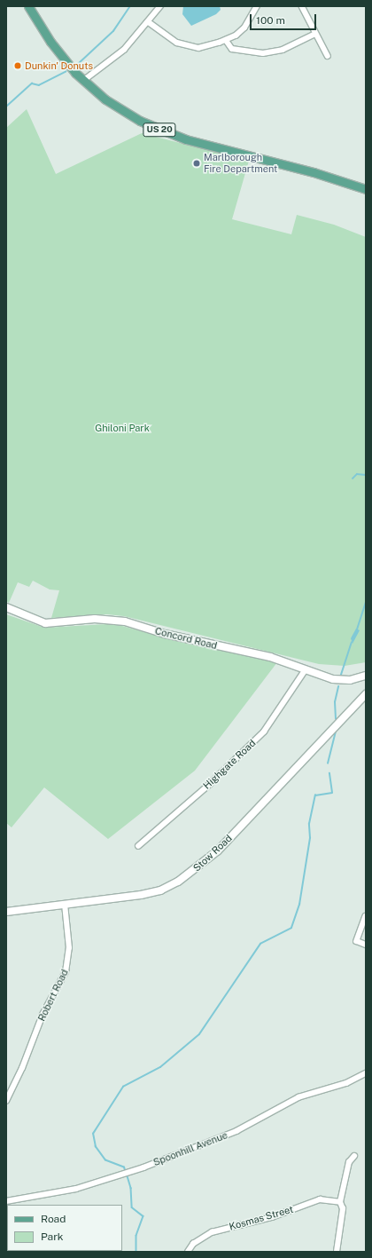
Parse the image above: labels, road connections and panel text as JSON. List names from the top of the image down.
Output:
{
  "streets": {
    "main road": ["US 20"],
    "street": [
      "Concord Road",
      "Highgate Road",
      "Stow Road",
      "Robert Road",
      "Spoonhill Avenue",
      "Kosmas Street"
    ]
  },
  "crossings": [
    ["Concord Road", "Highgate Road"],
    ["Stow Road", "Robert Road"]
  ],
  "parks": ["Ghiloni Park"],
  "places": ["Dunkin' Donuts", "Marlborough Fire Department"],
  "legend": ["Road", "Park"],
  "scale_bar": "100 m"
}
